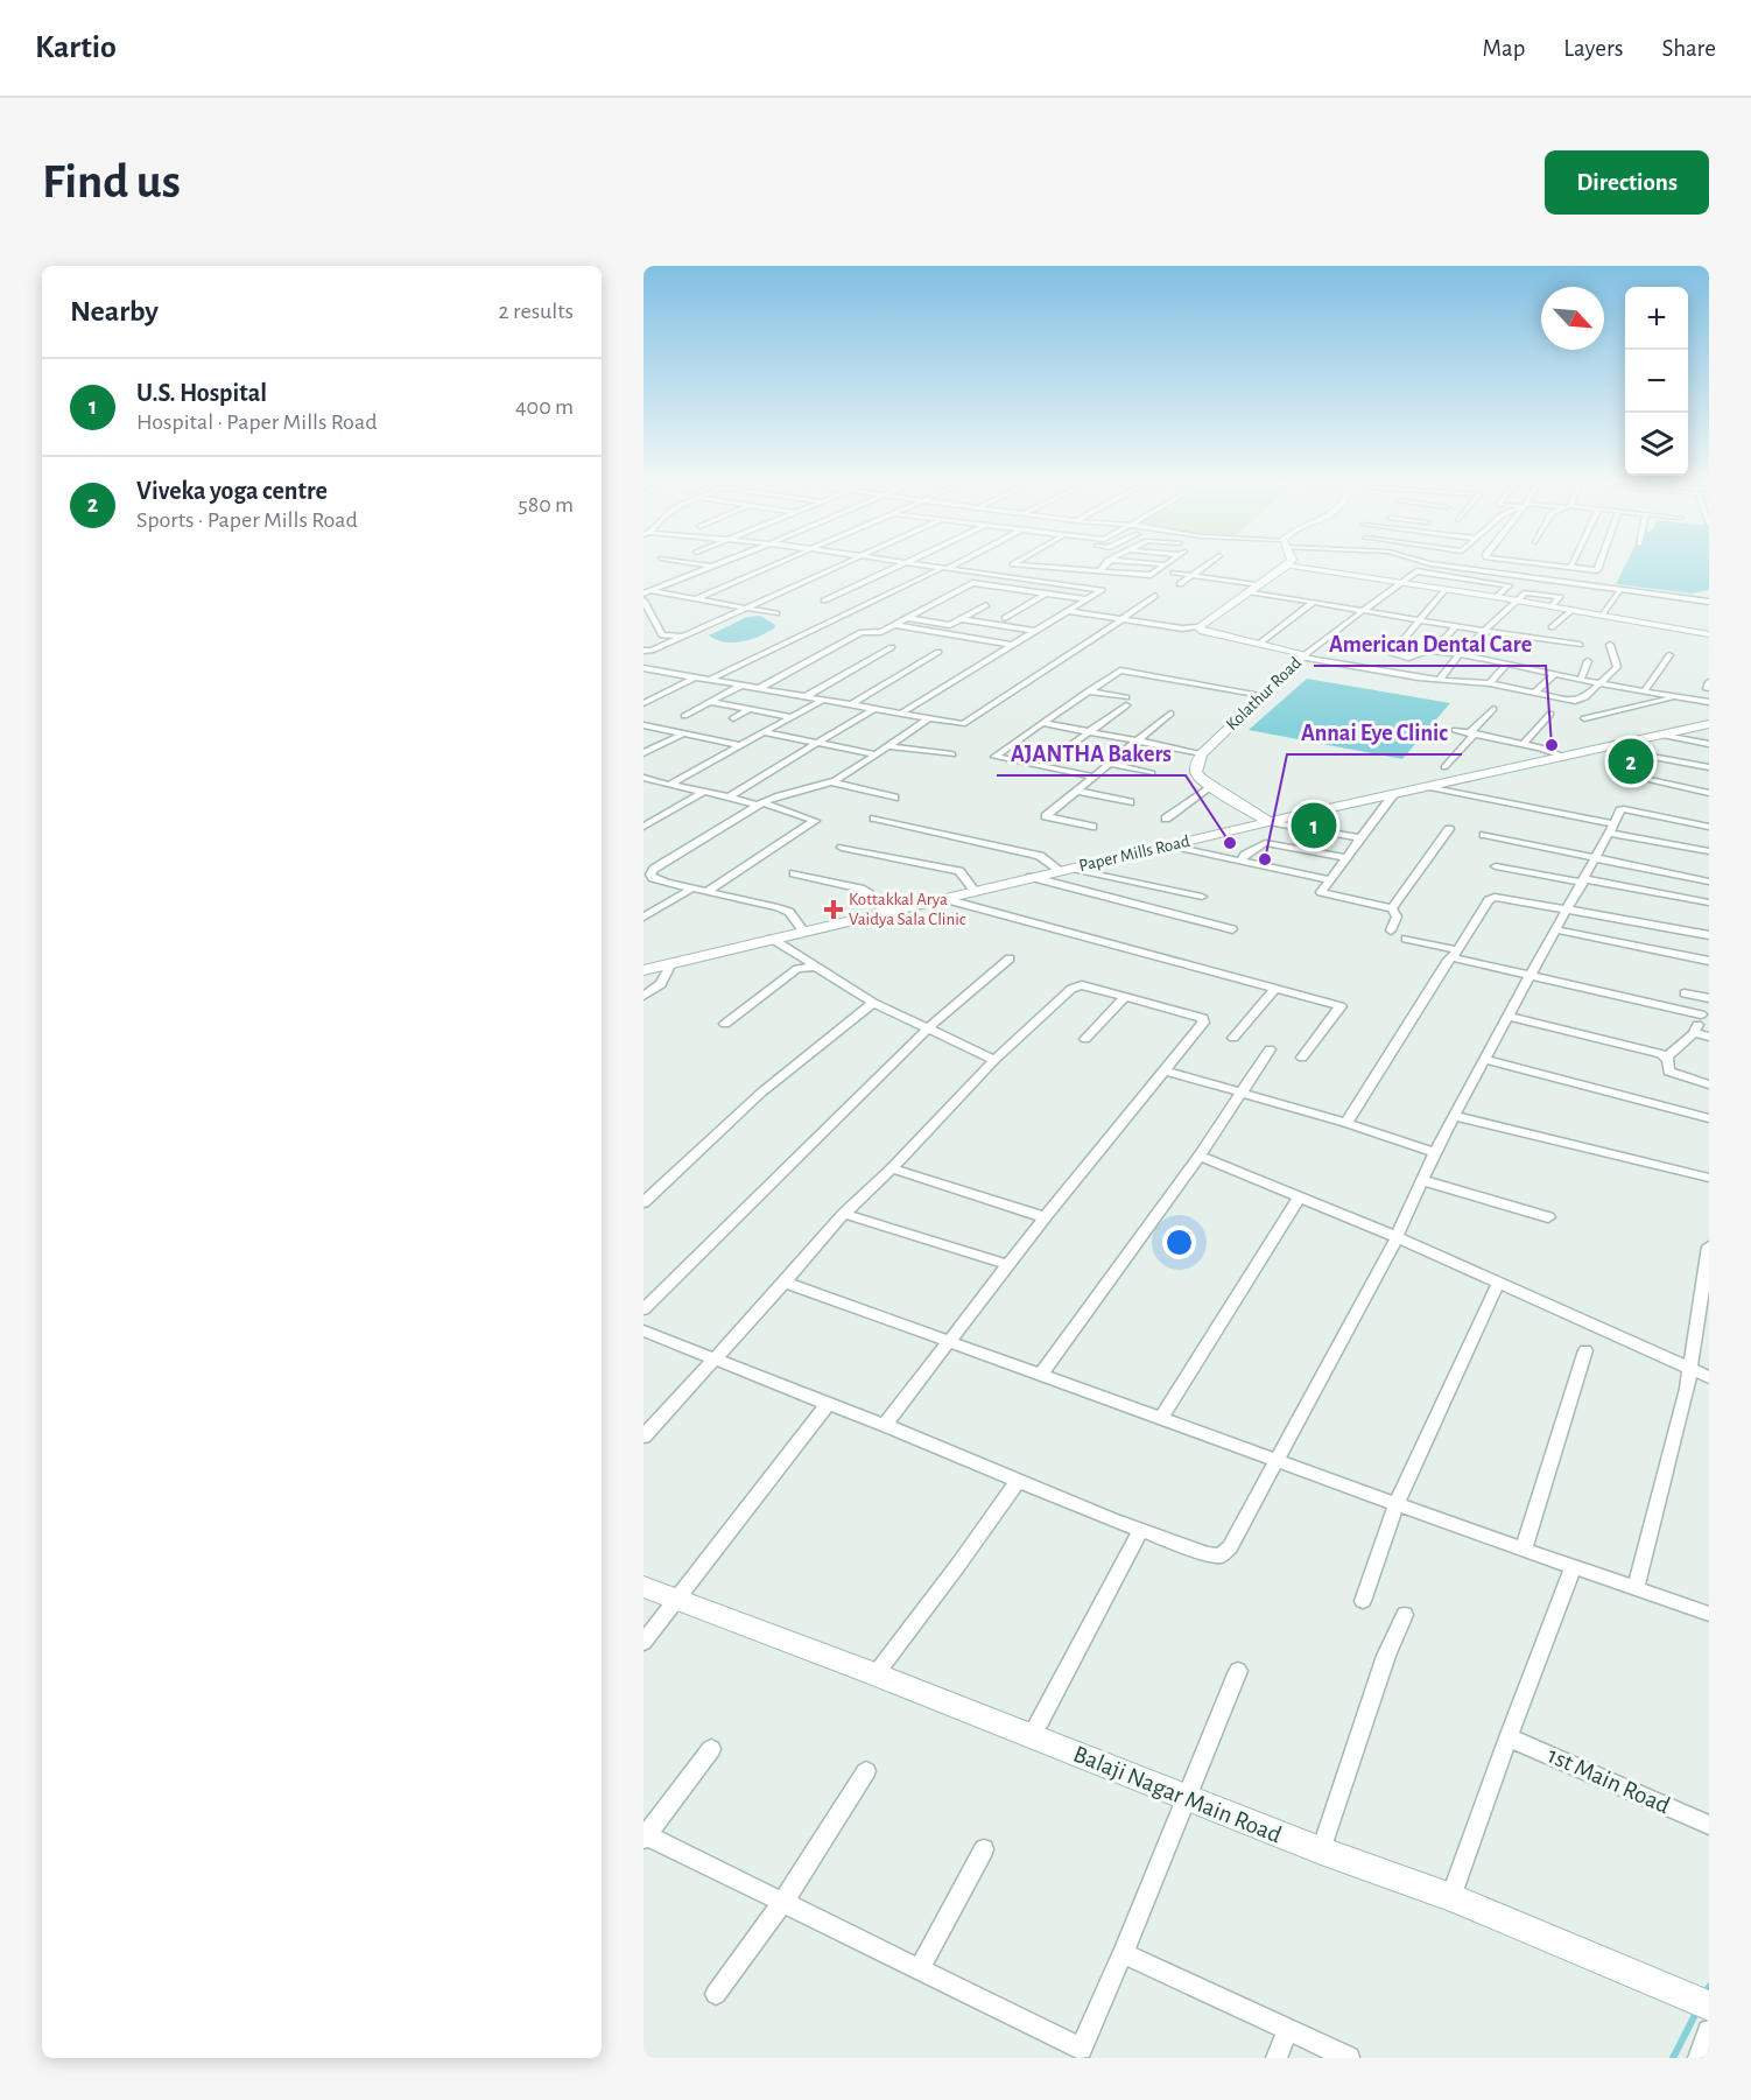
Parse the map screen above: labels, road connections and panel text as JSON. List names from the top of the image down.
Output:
{
  "streets": {
    "main road": ["Kolathur Road", "Paper Mills Road", "Balaji Nagar Main Road"],
    "street": ["1st Main Road"]
  },
  "places": {
    "other": ["American Dental Care", "AJANTHA Bakers", "Annai Eye Clinic"],
    "health": ["Kottakkal Arya Vaidya Sala Clinic"]
  },
  "north": "bottom right",
  "page": {
    "header": "Kartio",
    "nav": ["Map", "Layers", "Share"],
    "buttons": "Directions",
    "title": "Find us",
    "heading": ["Nearby", "2 results"],
    "map_buttons": ["+", "−"],
    "list": [
      {
        "mark": "1",
        "name": "U.S. Hospital",
        "note": "Hospital · Paper Mills Road",
        "value": "400 m"
      },
      {
        "mark": "2",
        "name": "Viveka yoga centre",
        "note": "Sports · Paper Mills Road",
        "value": "580 m"
      }
    ],
    "pins": ["2", "1"]
  }
}
